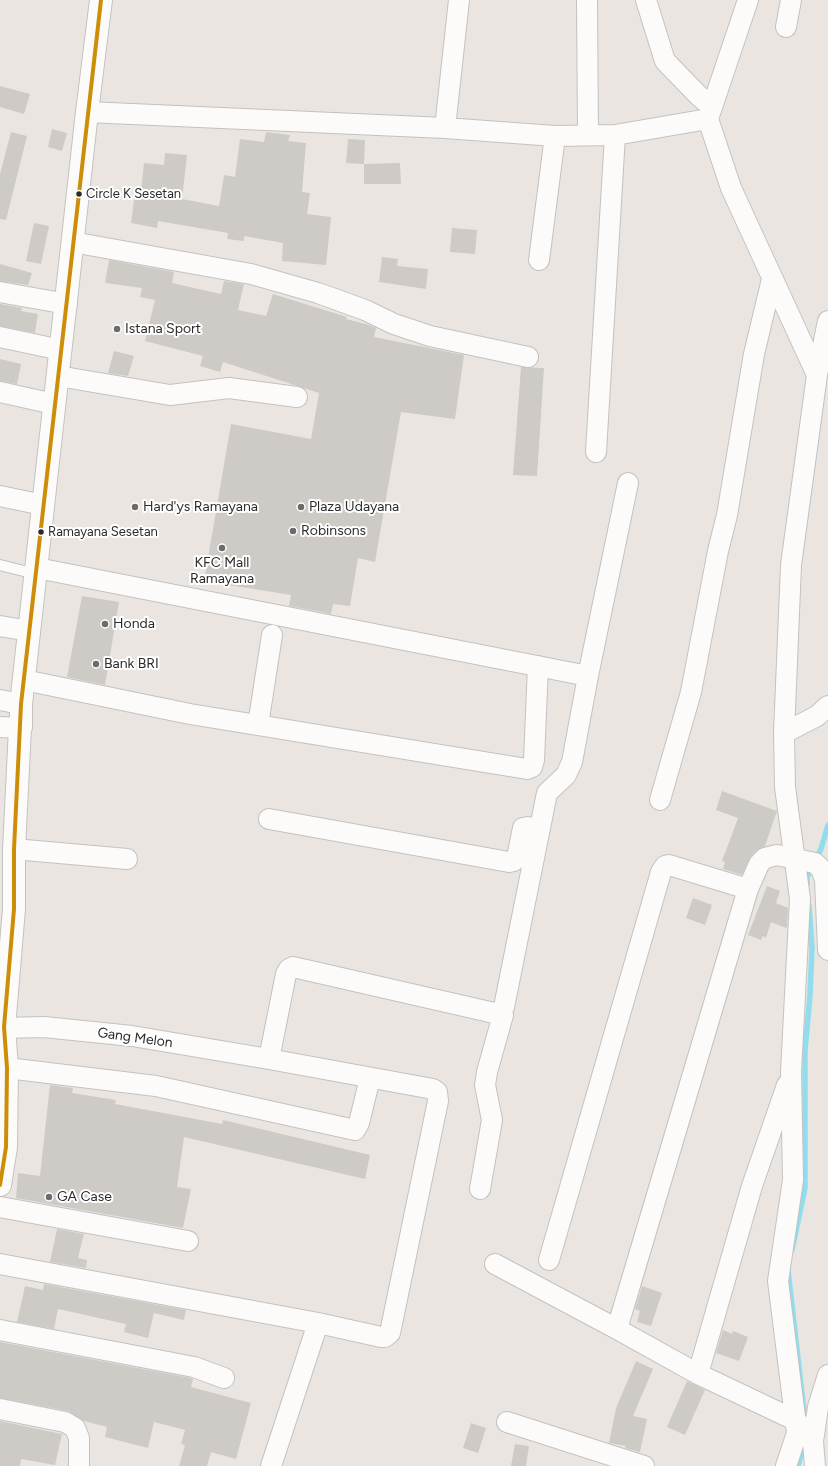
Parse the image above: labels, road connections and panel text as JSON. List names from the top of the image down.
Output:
{
  "streets": {
    "street": ["Gang Melon"]
  },
  "places": [
    "Circle K Sesetan",
    "Istana Sport",
    "Hard'ys Ramayana",
    "Plaza Udayana",
    "Robinsons",
    "Ramayana Sesetan",
    "KFC Mall Ramayana",
    "Honda",
    "Bank BRI",
    "GA Case"
  ]
}
